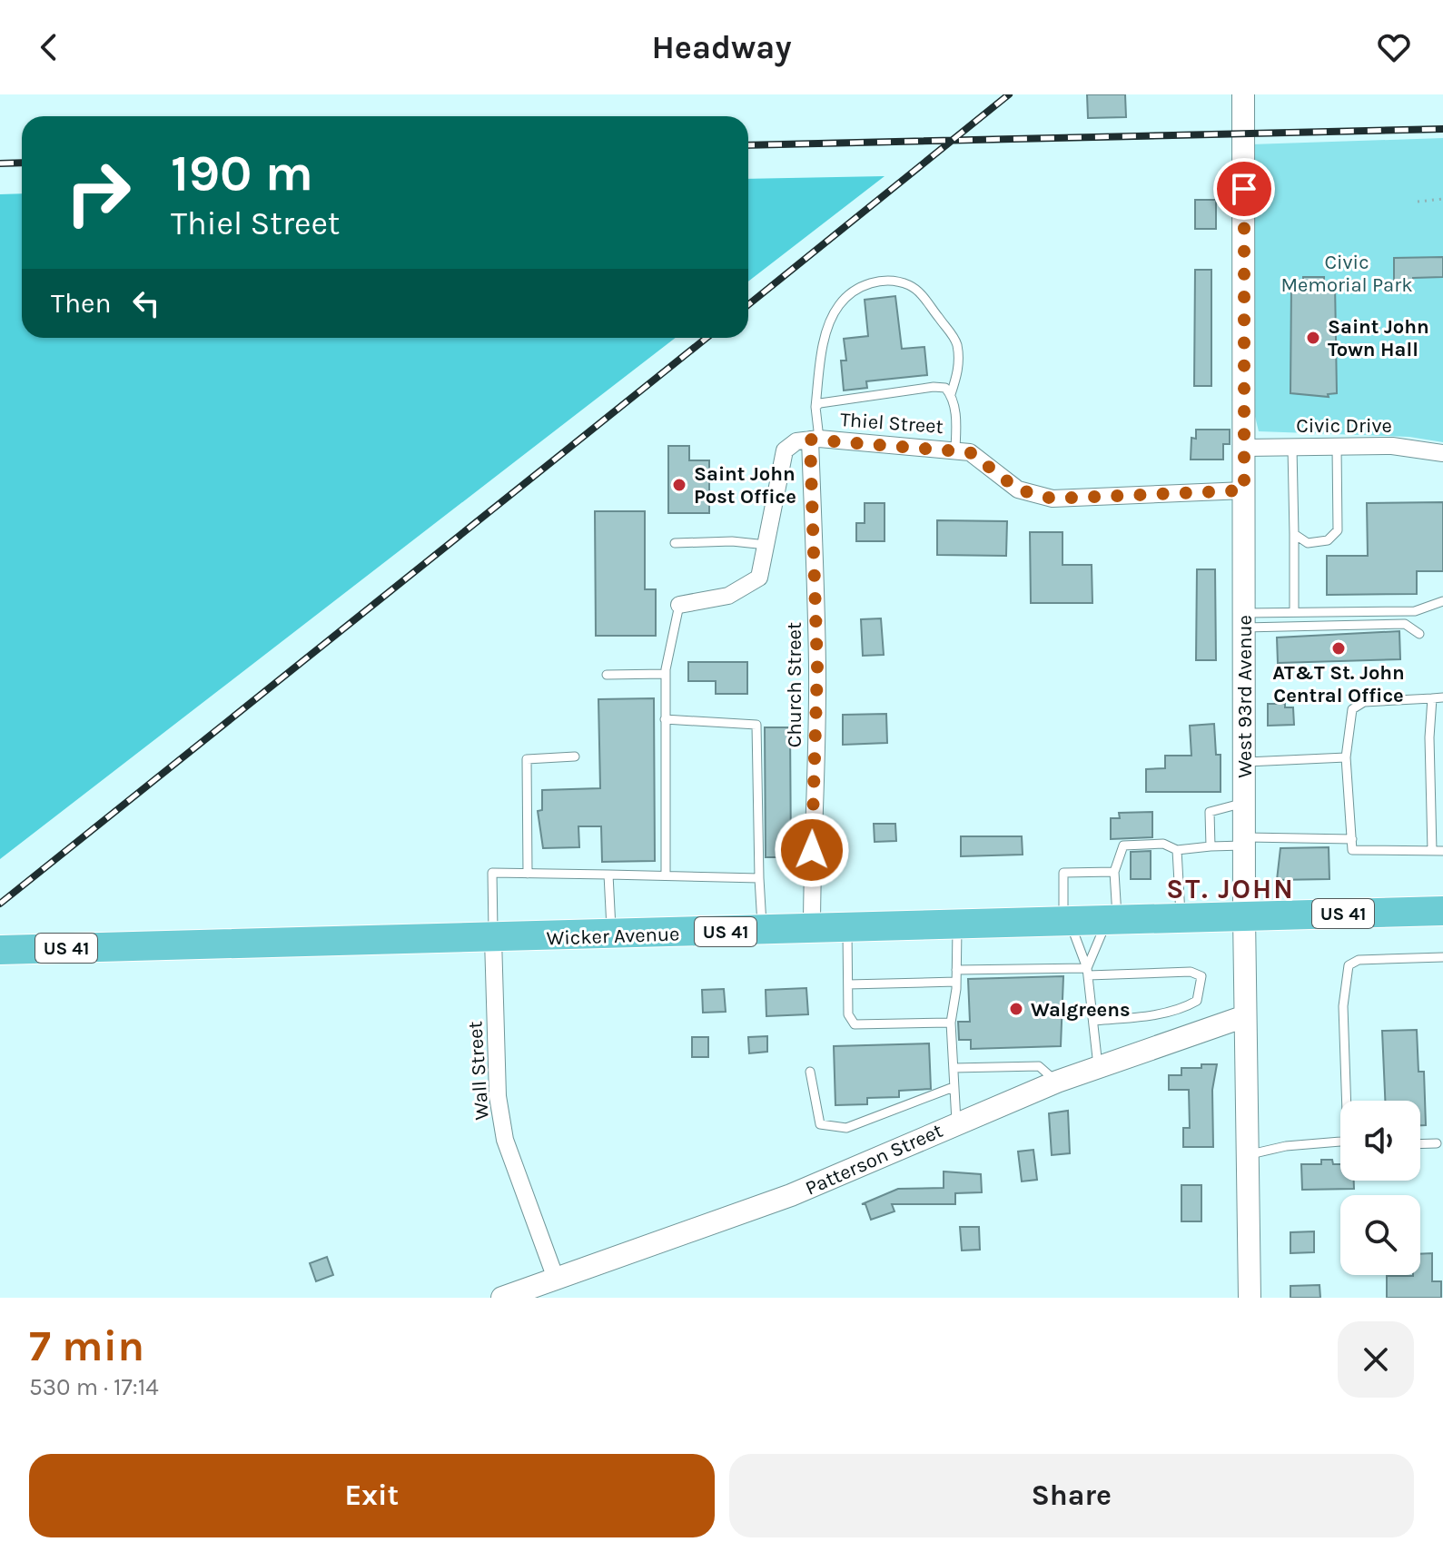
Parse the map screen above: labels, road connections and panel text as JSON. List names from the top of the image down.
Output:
{
  "streets": {
    "highway": ["US 41", "Wicker Avenue"],
    "street": [
      "Thiel Street",
      "Civic Drive",
      "Church Street",
      "West 93rd Avenue",
      "Wall Street",
      "Patterson Street"
    ]
  },
  "crossings": [
    ["Thiel Street", "Church Street"],
    ["Thiel Street", "West 93rd Avenue"],
    ["Civic Drive", "West 93rd Avenue"],
    ["Church Street", "Wicker Avenue"],
    ["West 93rd Avenue", "Wicker Avenue"],
    ["West 93rd Avenue", "Patterson Street"],
    ["Wicker Avenue", "Wall Street"],
    ["Wall Street", "Patterson Street"]
  ],
  "districts": ["ST. JOHN"],
  "parks": ["Civic Memorial Park"],
  "places": [
    "Saint John Town Hall",
    "Saint John Post Office",
    "AT&T St. John Central Office",
    "Walgreens"
  ],
  "page": {
    "header": "Headway",
    "turn": ["190 m", "Thiel Street"],
    "then": "Then",
    "heading": ["7 min", "530 m · 17:14"],
    "buttons": ["Exit", "Share"]
  }
}
